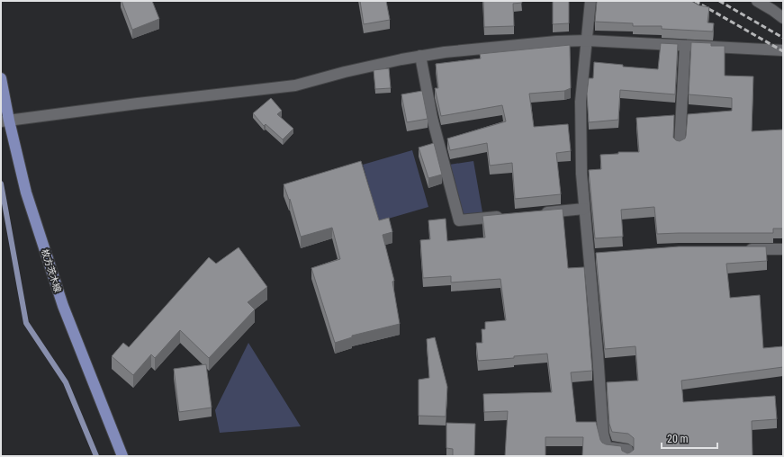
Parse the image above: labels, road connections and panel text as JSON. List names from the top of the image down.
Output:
{
  "streets": {
    "main road": ["枚方茨木線"]
  },
  "scale_bar": "20 m"
}
